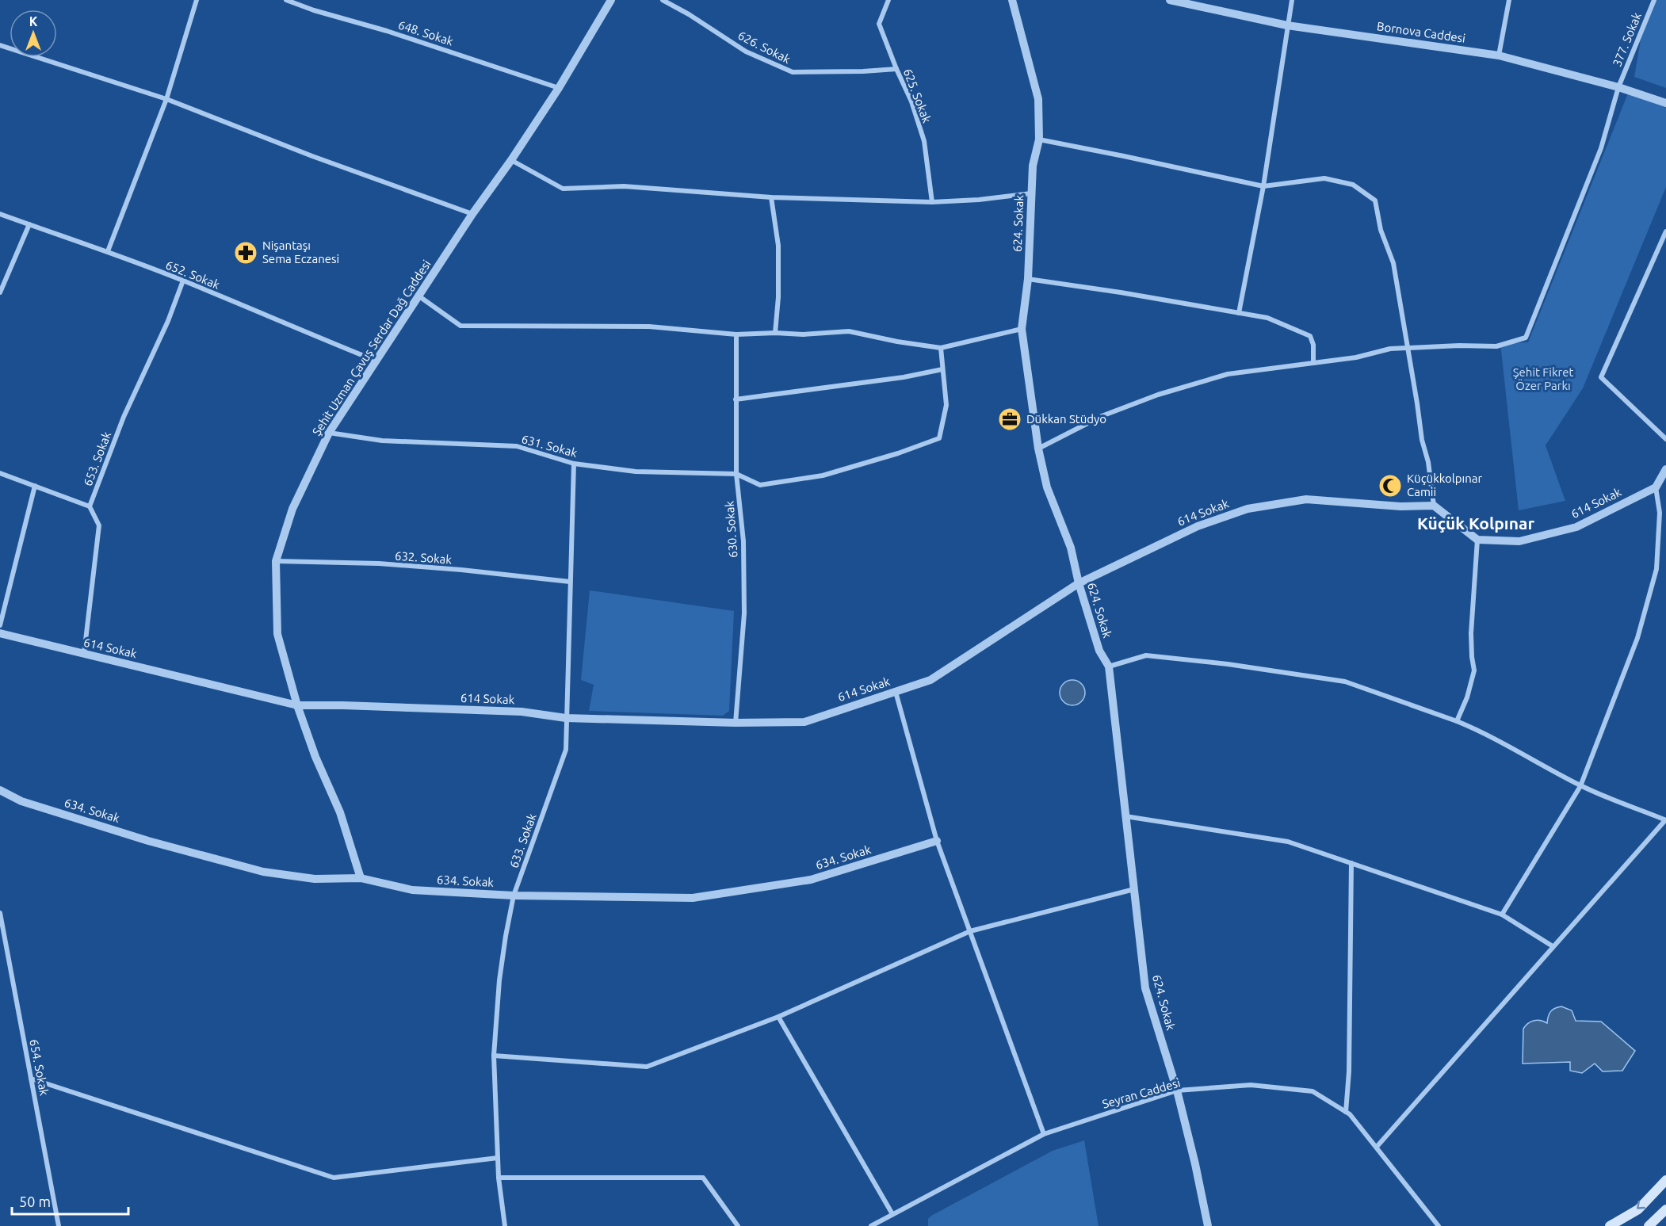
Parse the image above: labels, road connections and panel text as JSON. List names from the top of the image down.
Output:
{
  "streets": {
    "street": [
      "Bornova Caddesi",
      "648. Sokak",
      "377. Sokak",
      "626. Sokak",
      "625. Sokak",
      "624. Sokak",
      "652. Sokak",
      "Şehit Uzman Çavuş Serdar Dağ Caddesi",
      "631. Sokak",
      "653. Sokak",
      "614 Sokak",
      "630. Sokak",
      "632. Sokak",
      "634. Sokak",
      "633. Sokak",
      "654. Sokak",
      "Seyran Caddesi"
    ]
  },
  "crossings": [
    ["Bornova Caddesi", "377. Sokak"],
    ["648. Sokak", "Şehit Uzman Çavuş Serdar Dağ Caddesi"],
    ["626. Sokak", "625. Sokak"],
    ["624. Sokak", "614 Sokak"],
    ["624. Sokak", "Seyran Caddesi"],
    ["652. Sokak", "Şehit Uzman Çavuş Serdar Dağ Caddesi"],
    ["652. Sokak", "653. Sokak"],
    ["Şehit Uzman Çavuş Serdar Dağ Caddesi", "631. Sokak"],
    ["Şehit Uzman Çavuş Serdar Dağ Caddesi", "614 Sokak"],
    ["Şehit Uzman Çavuş Serdar Dağ Caddesi", "632. Sokak"],
    ["Şehit Uzman Çavuş Serdar Dağ Caddesi", "634. Sokak"],
    ["631. Sokak", "630. Sokak"],
    ["631. Sokak", "633. Sokak"],
    ["614 Sokak", "630. Sokak"],
    ["614 Sokak", "633. Sokak"],
    ["632. Sokak", "633. Sokak"],
    ["634. Sokak", "633. Sokak"]
  ],
  "districts": ["Küçük Kolpınar"],
  "parks": ["Şehit Fikret Özer Parkı"],
  "places": {
    "pharmacy": ["Nişantaşı Sema Eczanesi"],
    "office": ["Dükkan Stüdyo"],
    "mosque": ["Küçükkolpınar Camii"]
  },
  "scale_bar": "50 m",
  "north": "top"
}
